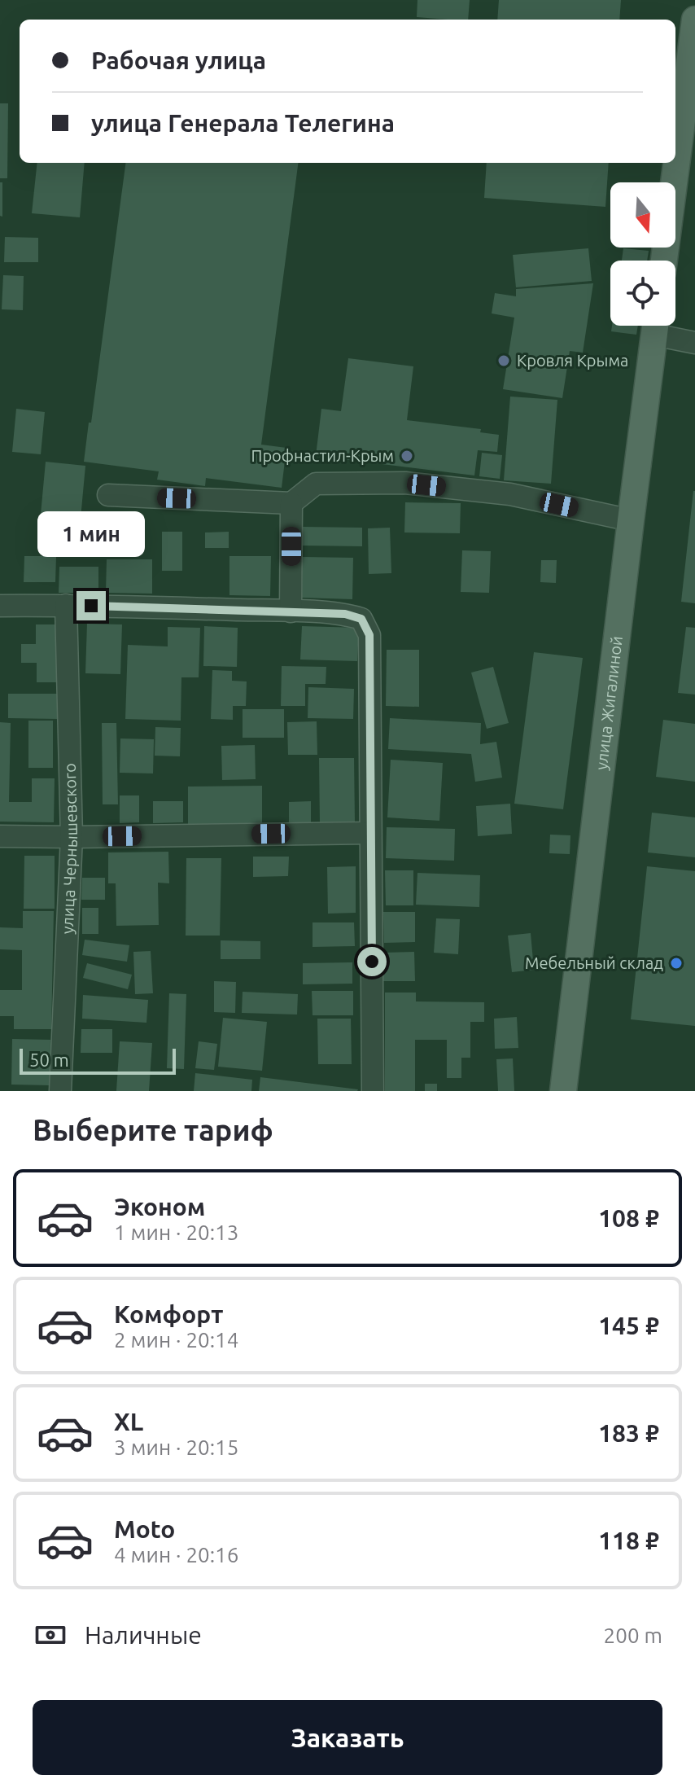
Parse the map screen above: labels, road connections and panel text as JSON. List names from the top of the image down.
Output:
{
  "streets": {
    "main road": ["улица Жигалиной"],
    "street": ["улица Чернышевского"]
  },
  "places": ["Кровля Крыма", "Профнастил-Крым", "Мебельный склад"],
  "scale_bar": "50 m",
  "north": "bottom",
  "page": {
    "banner": ["Рабочая улица", "улица Генерала Телегина"],
    "bubble": "1 мин",
    "scale": "50 m",
    "heading": "Выберите тариф",
    "list": [
      {
        "name": "Эконом",
        "note": "1 мин · 20:13",
        "value": "108 ₽"
      },
      {
        "name": "Комфорт",
        "note": "2 мин · 20:14",
        "value": "145 ₽"
      },
      {
        "name": "XL",
        "note": "3 мин · 20:15",
        "value": "183 ₽"
      },
      {
        "name": "Moto",
        "note": "4 мин · 20:16",
        "value": "118 ₽"
      }
    ],
    "pay": ["Наличные", "200 m"],
    "buttons": "Заказать"
  }
}
